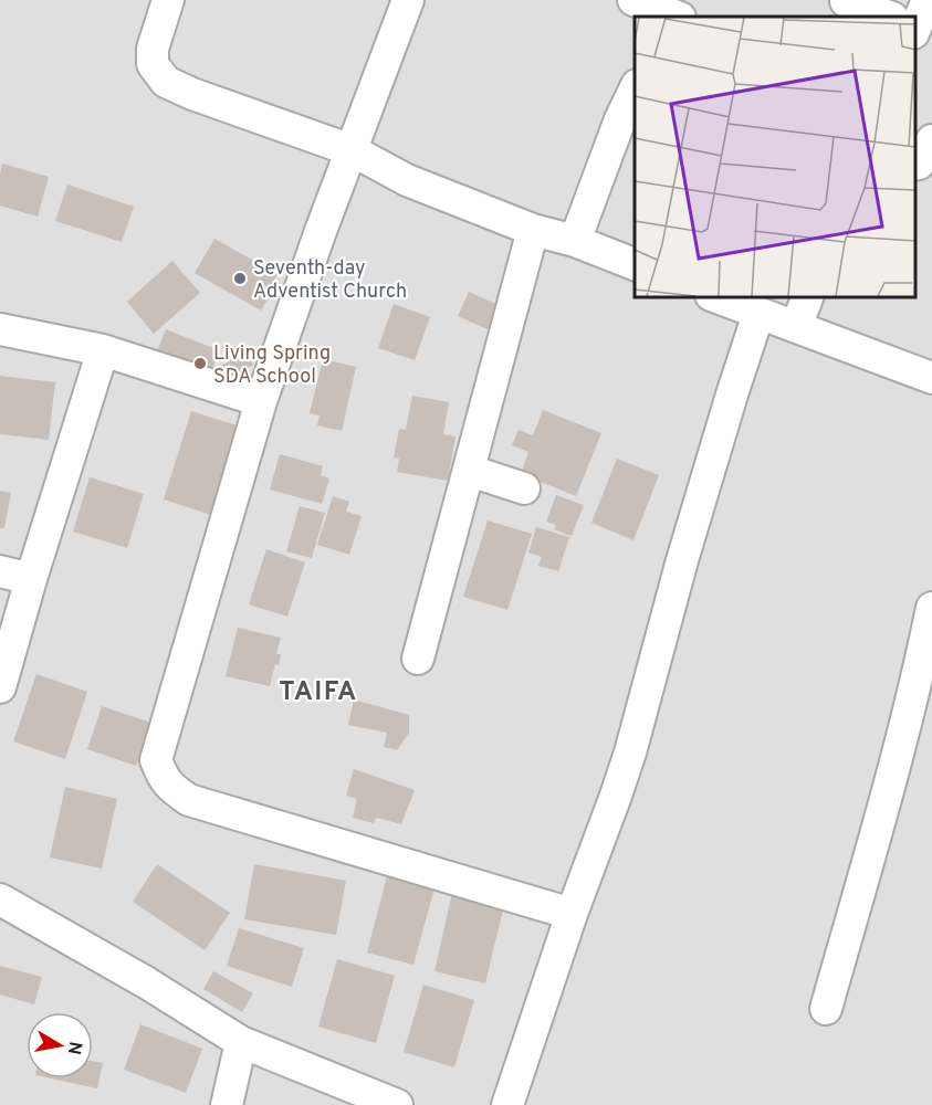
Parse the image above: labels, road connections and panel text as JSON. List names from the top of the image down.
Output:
{
  "districts": ["TAIFA"],
  "places": ["Seventh-day Adventist Church", "Living Spring SDA School"],
  "north": "right"
}
